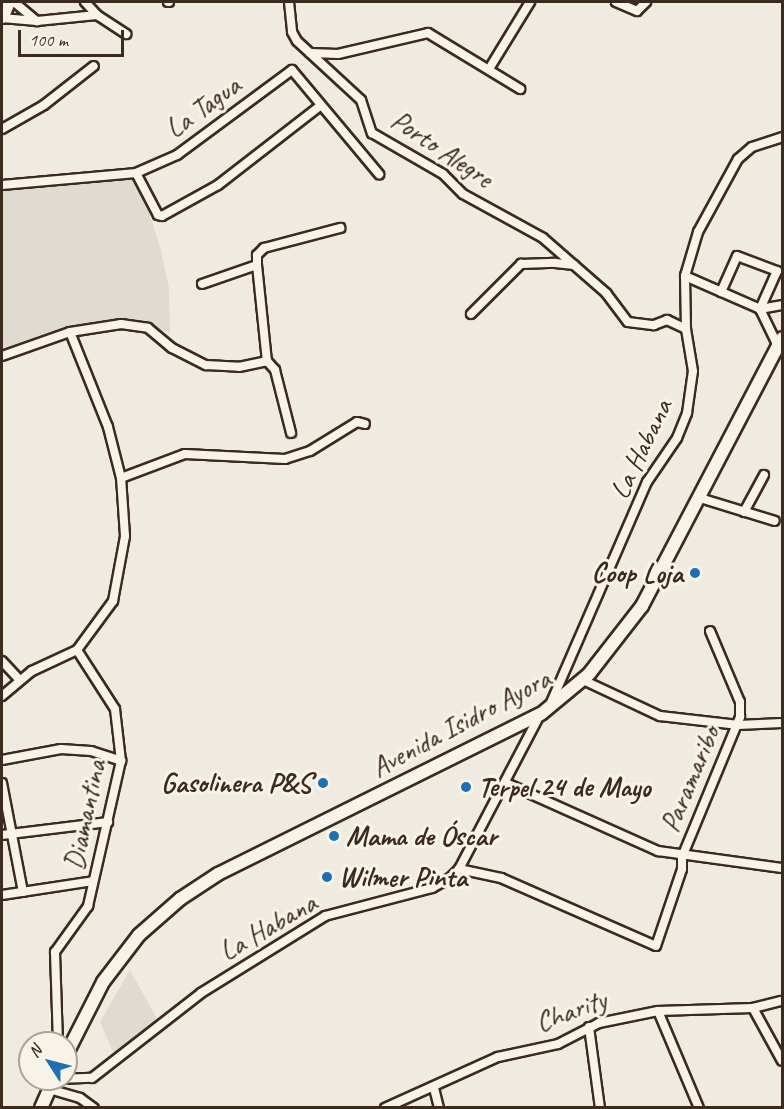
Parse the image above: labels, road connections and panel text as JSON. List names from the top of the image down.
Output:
{
  "streets": {
    "main road": ["Avenida Isidro Ayora"],
    "street": [
      "La Tagua",
      "Porto Alegre",
      "La Habana",
      "Paramaribo",
      "Diamantina",
      "Charity"
    ]
  },
  "crossings": [
    ["Porto Alegre", "La Habana"],
    ["La Habana", "Avenida Isidro Ayora"],
    ["La Habana", "Paramaribo"]
  ],
  "places": [
    "Coop Loja",
    "Gasolinera P&S",
    "Terpel 24 de Mayo",
    "Mama de Óscar",
    "Wilmer Pinta"
  ],
  "scale_bar": "100 m",
  "north": "top left"
}
